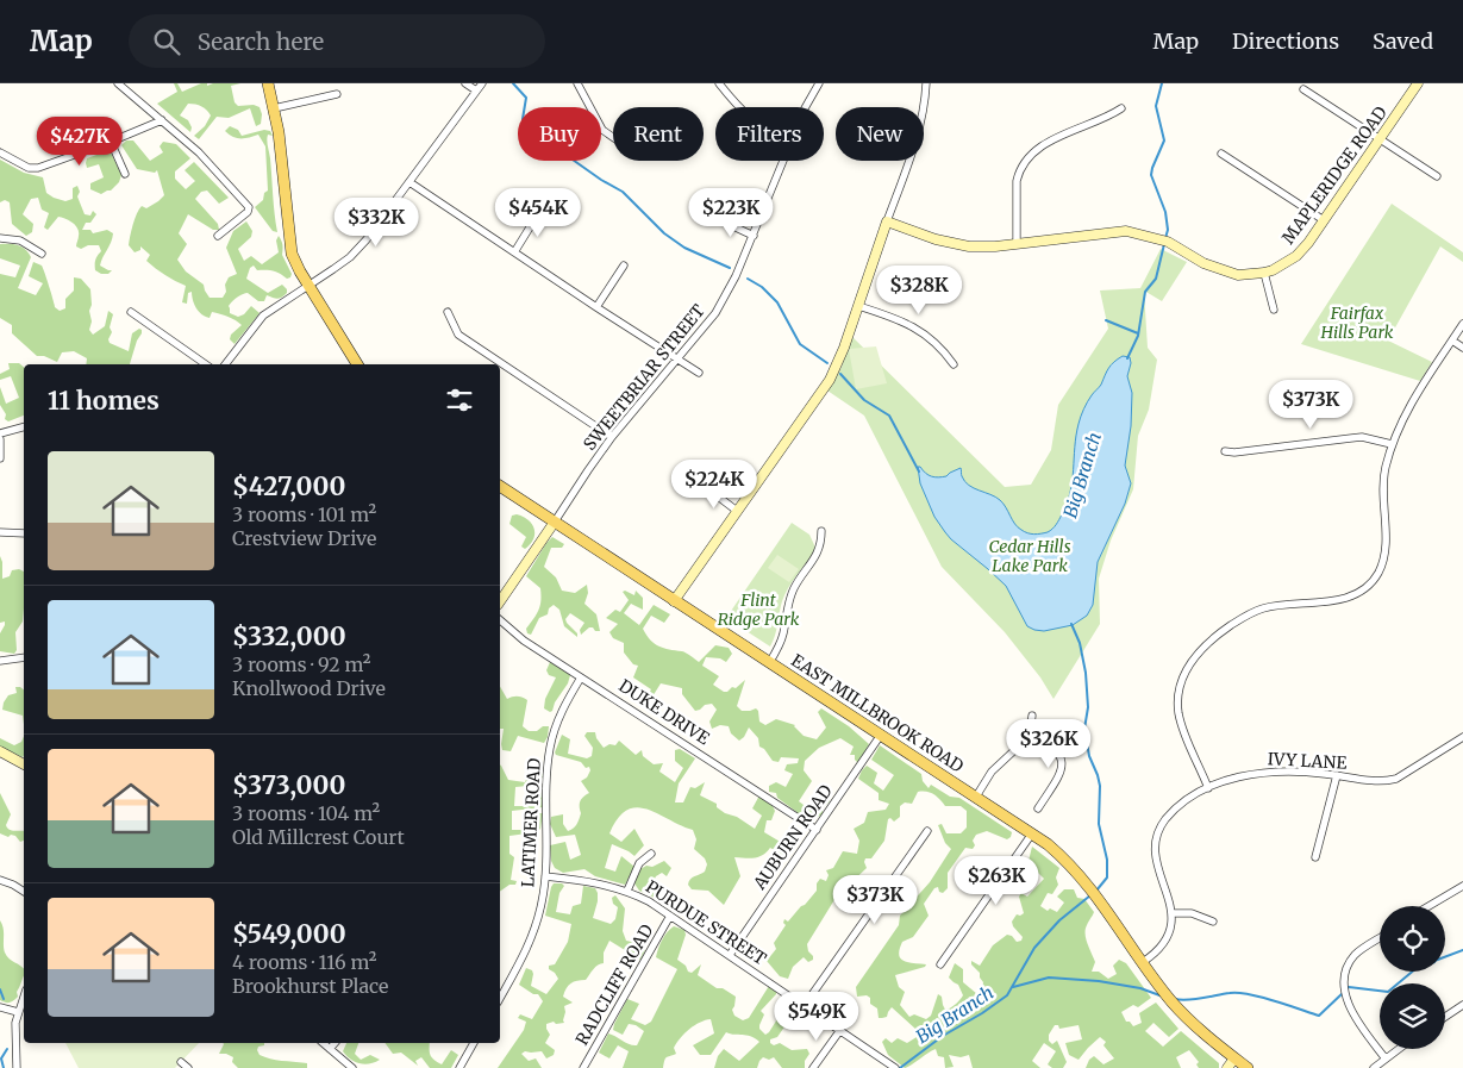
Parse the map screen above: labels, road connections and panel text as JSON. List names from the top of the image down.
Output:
{
  "streets": {
    "main road": ["EAST MILLBROOK ROAD"],
    "street": [
      "MAPLERIDGE ROAD",
      "SWEETBRIAR STREET",
      "DUKE DRIVE",
      "IVY LANE",
      "LATIMER ROAD",
      "AUBURN ROAD",
      "PURDUE STREET",
      "RADCLIFF ROAD"
    ]
  },
  "crossings": [
    ["SWEETBRIAR STREET", "EAST MILLBROOK ROAD"],
    ["DUKE DRIVE", "LATIMER ROAD"],
    ["DUKE DRIVE", "AUBURN ROAD"],
    ["EAST MILLBROOK ROAD", "IVY LANE"],
    ["EAST MILLBROOK ROAD", "AUBURN ROAD"],
    ["LATIMER ROAD", "PURDUE STREET"],
    ["AUBURN ROAD", "PURDUE STREET"],
    ["PURDUE STREET", "RADCLIFF ROAD"]
  ],
  "water": ["Big Branch"],
  "parks": ["Fairfax Hills Park", "Cedar Hills Lake Park", "Flint Ridge Park"],
  "page": {
    "header": "Map",
    "search": "Search here",
    "nav": ["Map", "Directions", "Saved"],
    "chip": [
      "Buy",
      "Rent",
      "Filters",
      "New"
    ],
    "price": [
      "$427K",
      "$454K",
      "$223K",
      "$332K",
      "$328K",
      "$373K",
      "$224K",
      "$326K",
      "$263K",
      "$373K",
      "$549K"
    ],
    "heading": "11 homes",
    "list": [
      {
        "name": "$427,000",
        "note": "3 rooms · 101 m² · Crestview Drive"
      },
      {
        "name": "$332,000",
        "note": "3 rooms · 92 m² · Knollwood Drive"
      },
      {
        "name": "$373,000",
        "note": "3 rooms · 104 m² · Old Millcrest Court"
      },
      {
        "name": "$549,000",
        "note": "4 rooms · 116 m² · Brookhurst Place"
      }
    ]
  }
}
